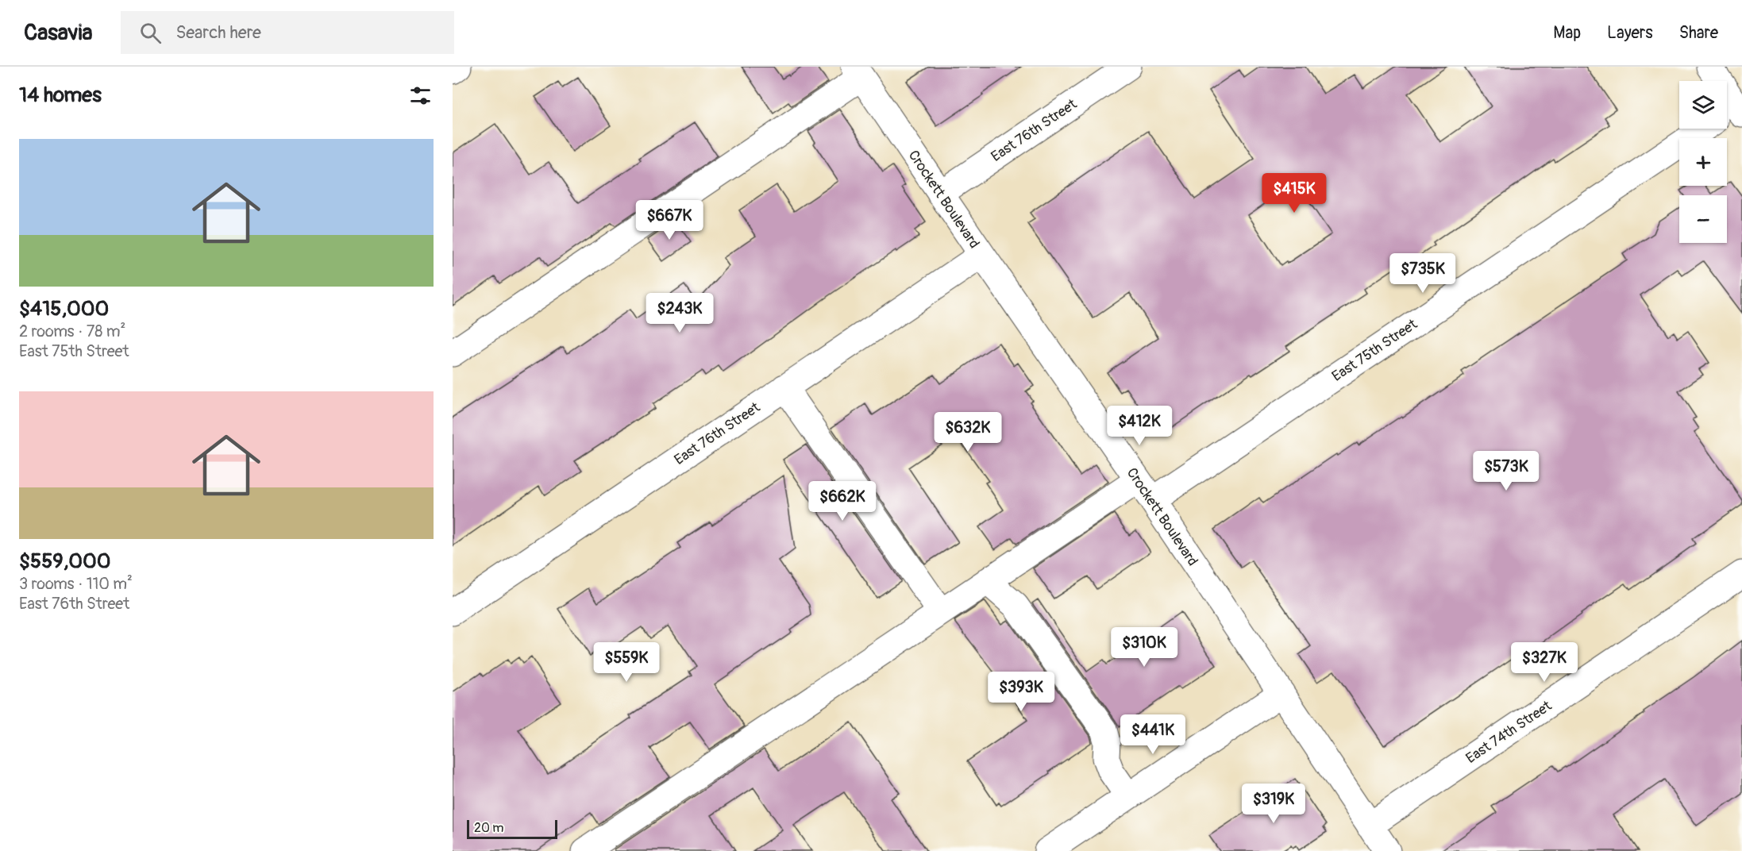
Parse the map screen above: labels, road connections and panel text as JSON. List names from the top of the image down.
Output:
{
  "streets": {
    "street": [
      "East 76th Street",
      "Crockett Boulevard",
      "East 75th Street",
      "East 74th Street"
    ]
  },
  "crossings": [
    ["East 76th Street", "Crockett Boulevard"],
    ["Crockett Boulevard", "East 75th Street"],
    ["Crockett Boulevard", "East 74th Street"]
  ],
  "scale_bar": "20 m",
  "page": {
    "header": "Casavia",
    "search": "Search here",
    "nav": ["Map", "Layers", "Share"],
    "heading": "14 homes",
    "map_buttons": ["+", "−"],
    "list": [
      {
        "name": "$415,000",
        "note": "2 rooms · 78 m² · East 75th Street"
      },
      {
        "name": "$559,000",
        "note": "3 rooms · 110 m² · East 76th Street"
      }
    ],
    "price": [
      "$415K",
      "$667K",
      "$735K",
      "$243K",
      "$412K",
      "$632K",
      "$573K",
      "$662K",
      "$310K",
      "$559K",
      "$327K",
      "$393K",
      "$441K",
      "$319K"
    ],
    "scale": "20 m"
  }
}
